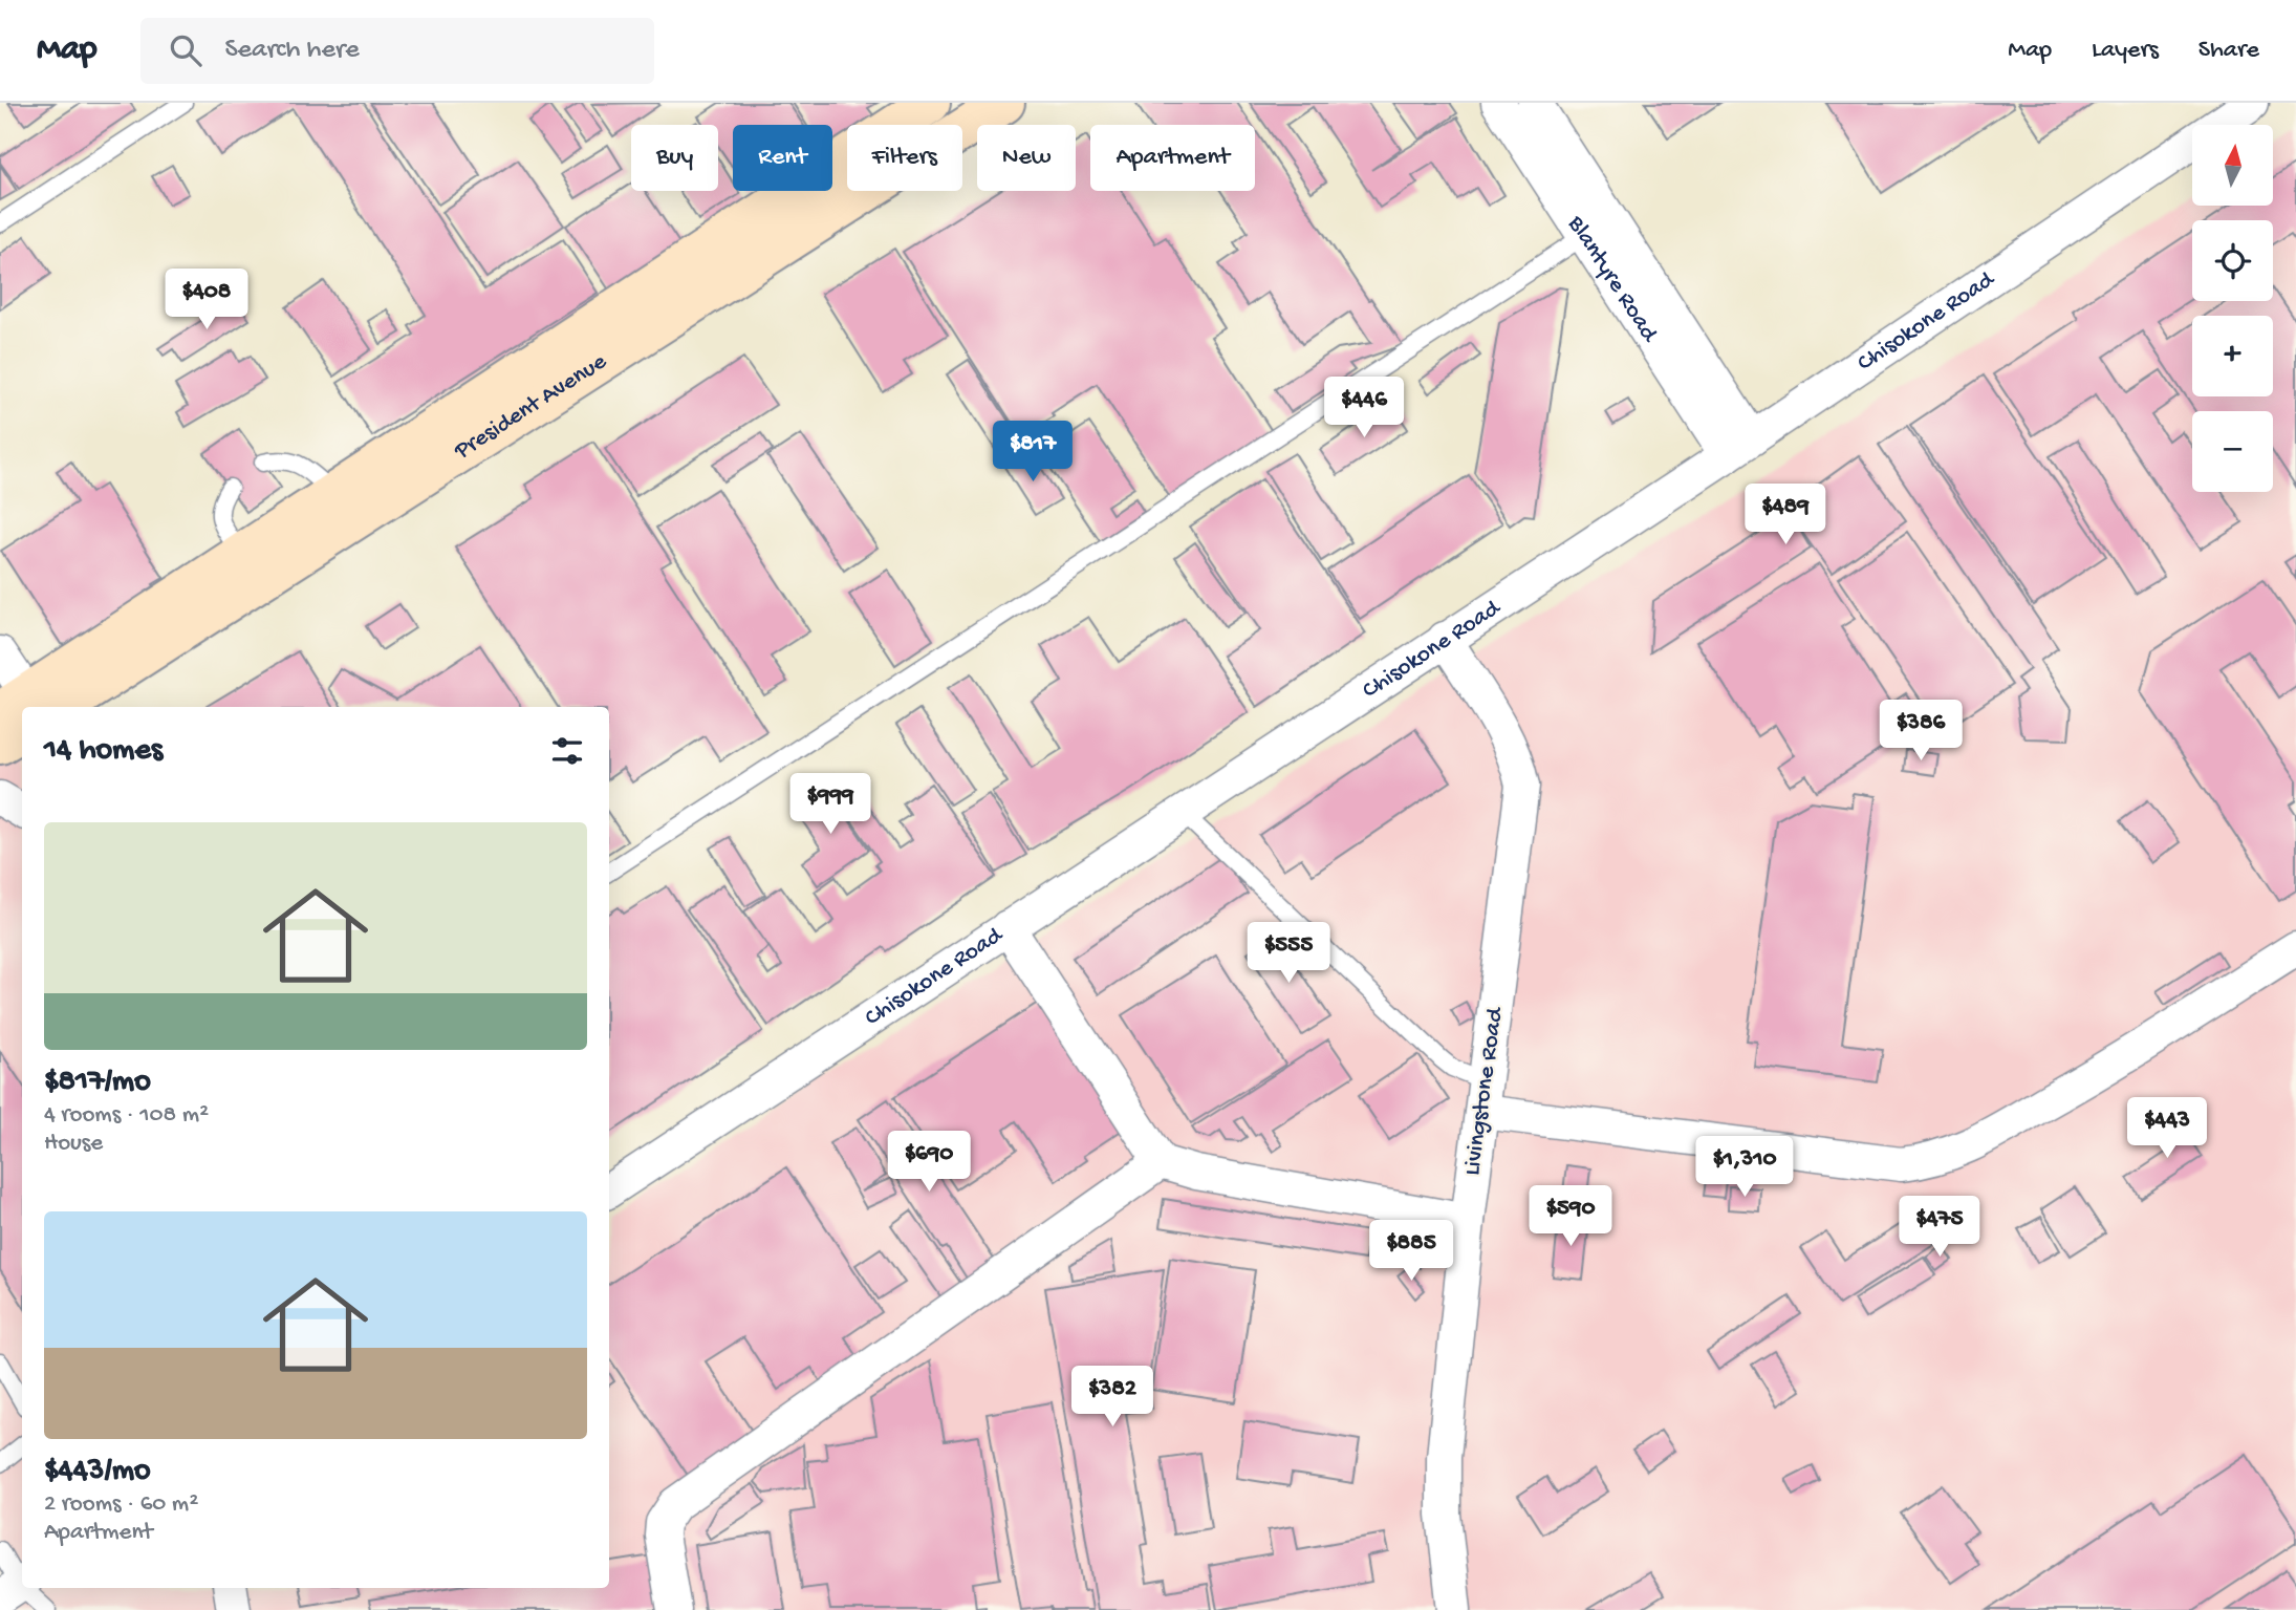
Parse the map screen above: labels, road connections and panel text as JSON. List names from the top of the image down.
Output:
{
  "streets": {
    "main road": ["President Avenue"],
    "street": ["Blantyre Road", "Chisokone Road", "Livingstone Road"]
  },
  "crossings": [
    ["Blantyre Road", "Chisokone Road"],
    ["Chisokone Road", "Livingstone Road"]
  ],
  "north": "top",
  "page": {
    "header": "Map",
    "search": "Search here",
    "nav": ["Map", "Layers", "Share"],
    "map_buttons": ["+", "−"],
    "chip": [
      "Buy",
      "Rent",
      "Filters",
      "New",
      "Apartment"
    ],
    "price": [
      "$408",
      "$446",
      "$817",
      "$489",
      "$386",
      "$999",
      "$555",
      "$443",
      "$690",
      "$1,310",
      "$590",
      "$475",
      "$885",
      "$382"
    ],
    "heading": "14 homes",
    "list": [
      {
        "name": "$817/mo",
        "note": "4 rooms · 108 m² · House"
      },
      {
        "name": "$443/mo",
        "note": "2 rooms · 60 m² · Apartment"
      }
    ]
  }
}
